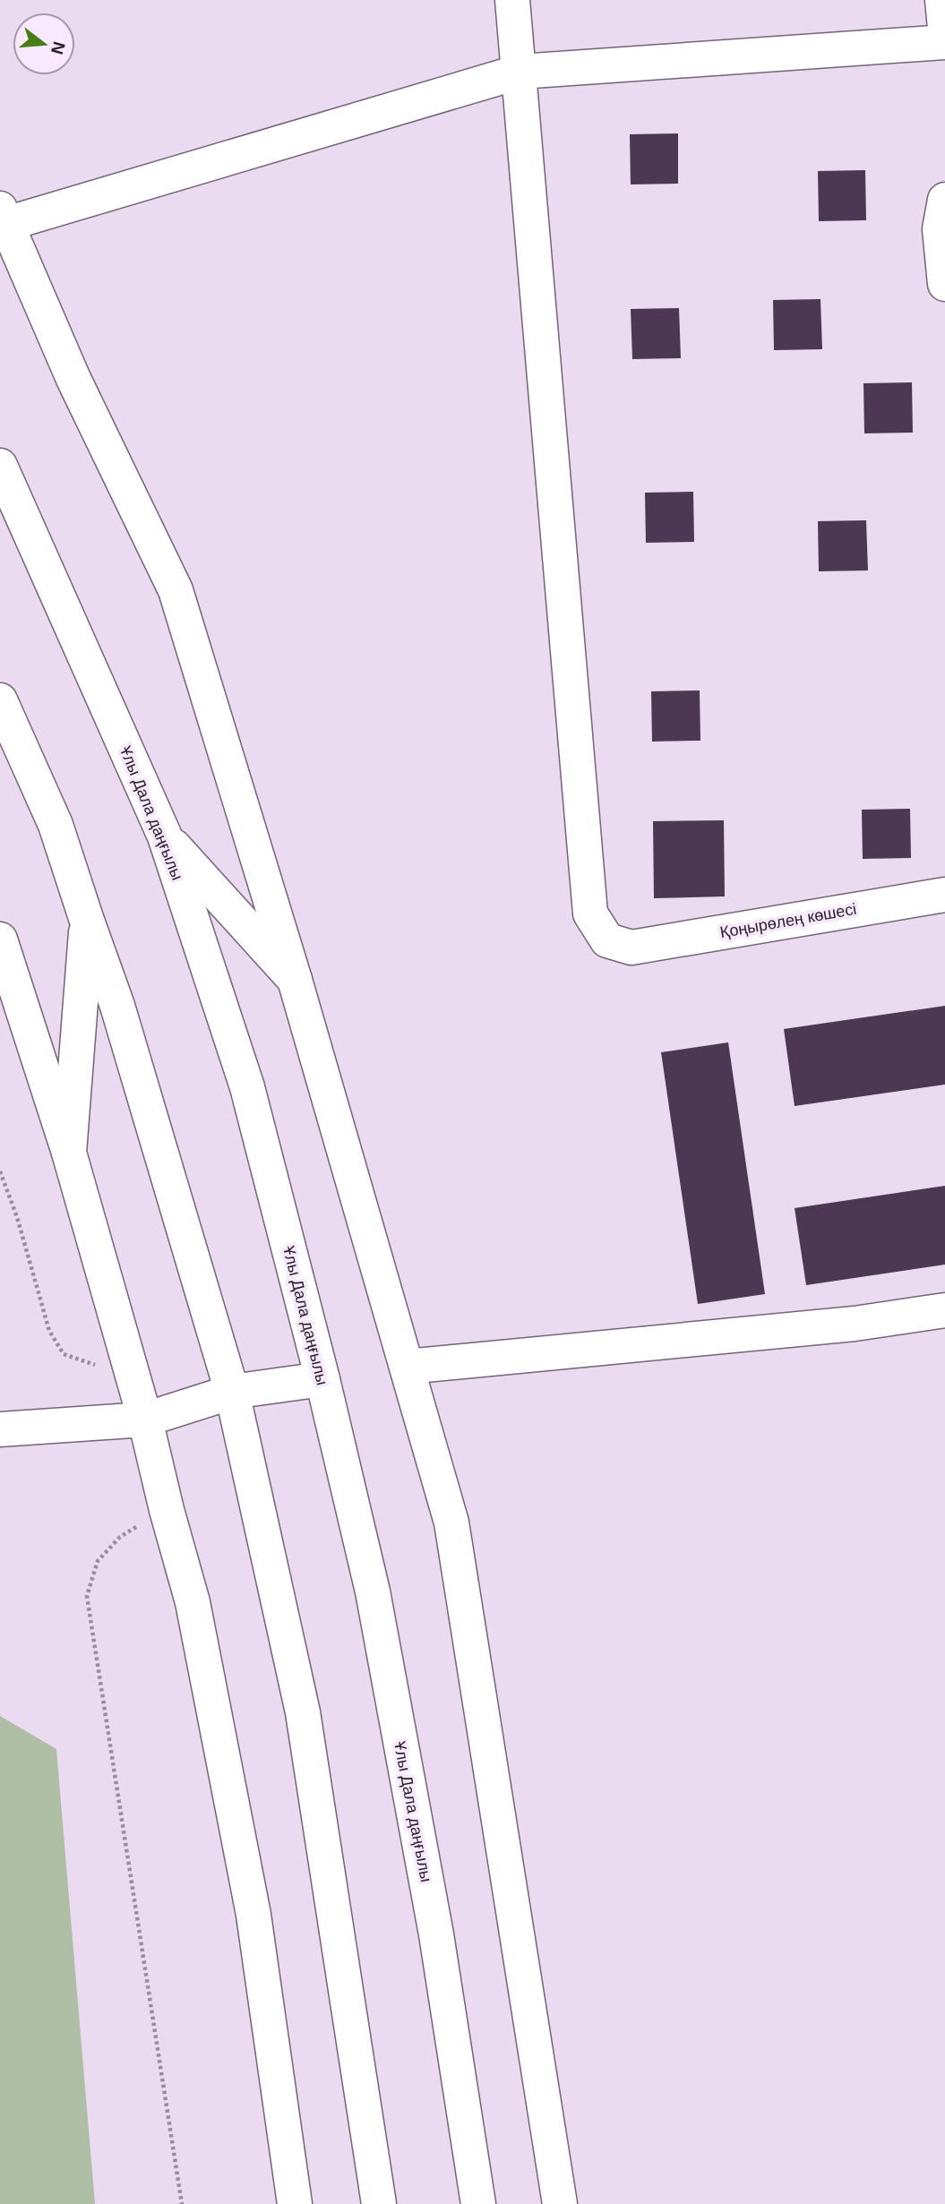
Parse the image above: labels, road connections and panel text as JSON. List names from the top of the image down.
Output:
{
  "streets": {
    "main road": ["Ұлы Дала даңғылы", "Қоңырөлең көшесі"]
  },
  "north": "right"
}
